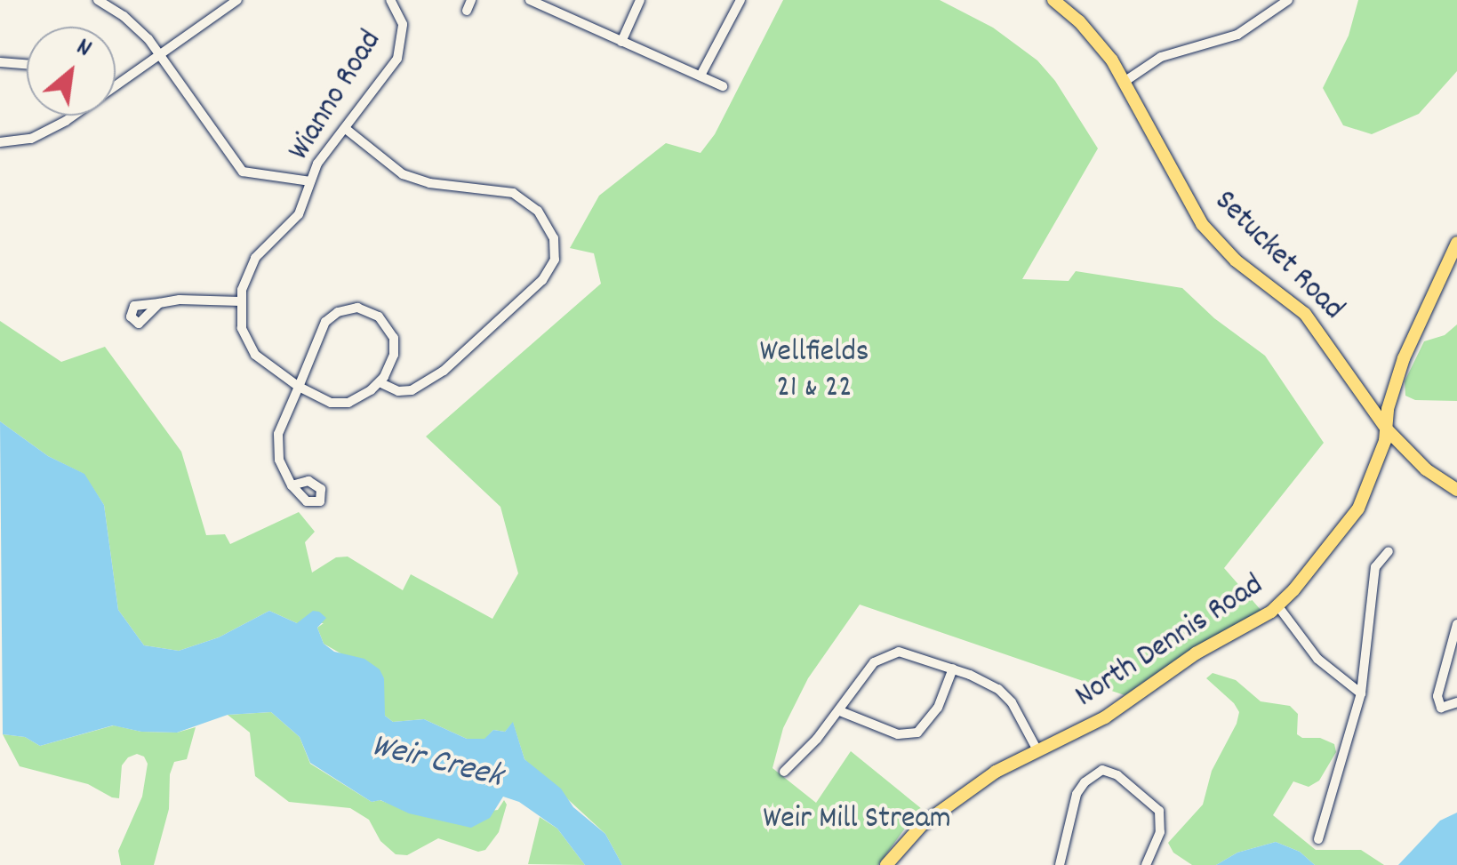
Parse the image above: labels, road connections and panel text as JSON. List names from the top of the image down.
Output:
{
  "streets": {
    "main road": ["Setucket Road", "North Dennis Road"],
    "street": ["Wianno Road"]
  },
  "crossings": [
    ["Setucket Road", "North Dennis Road"]
  ],
  "water": ["Weir Creek"],
  "parks": ["Wellfields 21 & 22", "Weir Mill Stream"],
  "north": "top right"
}
